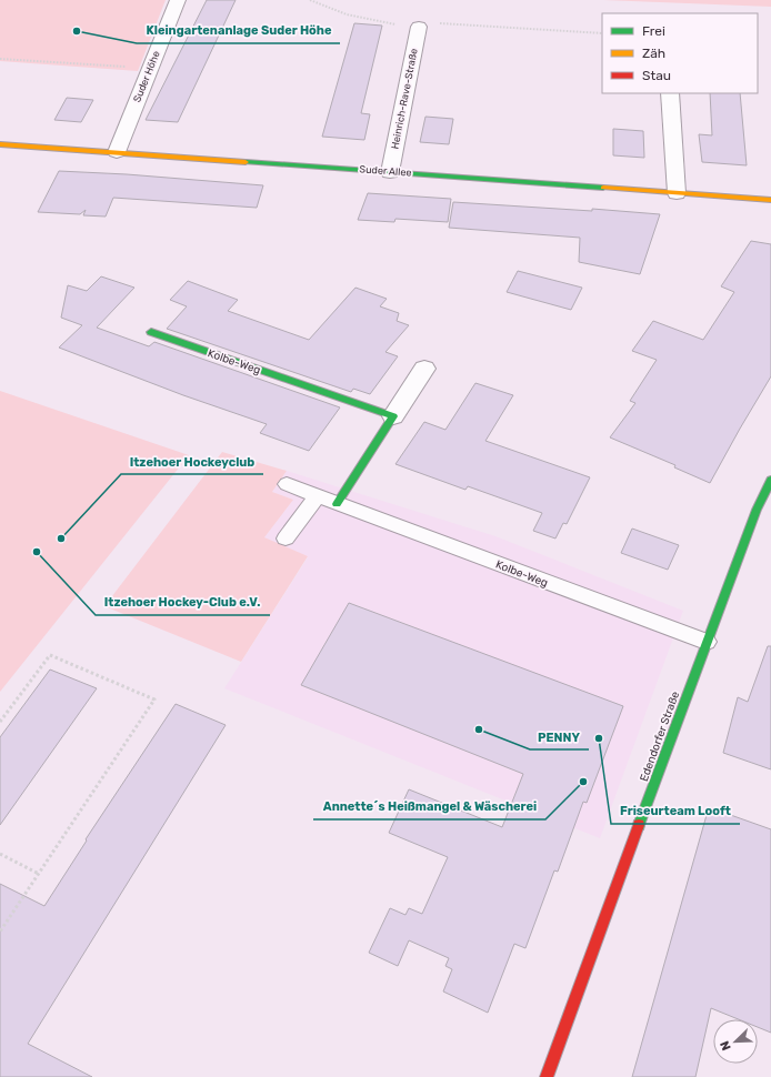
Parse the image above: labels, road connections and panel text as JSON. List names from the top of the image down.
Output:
{
  "streets": {
    "street": [
      "Suder Höhe",
      "Heinrich-Rave-Straße",
      "Suder Allee",
      "Kolbe-Weg",
      "Edendorfer Straße"
    ]
  },
  "crossings": [
    ["Suder Höhe", "Suder Allee"],
    ["Heinrich-Rave-Straße", "Suder Allee"],
    ["Kolbe-Weg", "Edendorfer Straße"]
  ],
  "places": [
    "Kleingartenanlage Suder Höhe",
    "Itzehoer Hockeyclub",
    "Itzehoer Hockey-Club e.V.",
    "PENNY",
    "Friseurteam Looft",
    "Annette´s Heißmangel & Wäscherei"
  ],
  "legend": ["Frei", "Zäh", "Stau"],
  "north": "bottom left"
}
